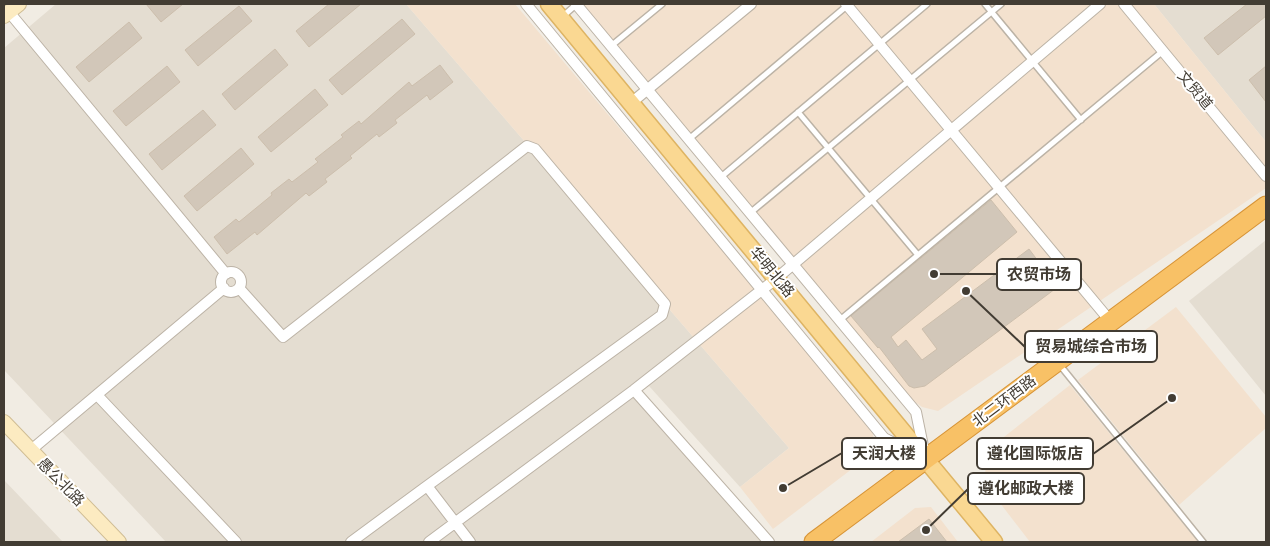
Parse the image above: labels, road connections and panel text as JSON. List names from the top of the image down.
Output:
{
  "streets": {
    "highway": ["北二环西路"],
    "main road": ["华明北路", "愚公北路"],
    "street": ["文贸道"]
  },
  "crossings": [
    ["华明北路", "北二环西路"]
  ],
  "places": [
    "农贸市场",
    "贸易城综合市场",
    "遵化国际饭店",
    "天润大楼",
    "遵化邮政大楼"
  ]
}
